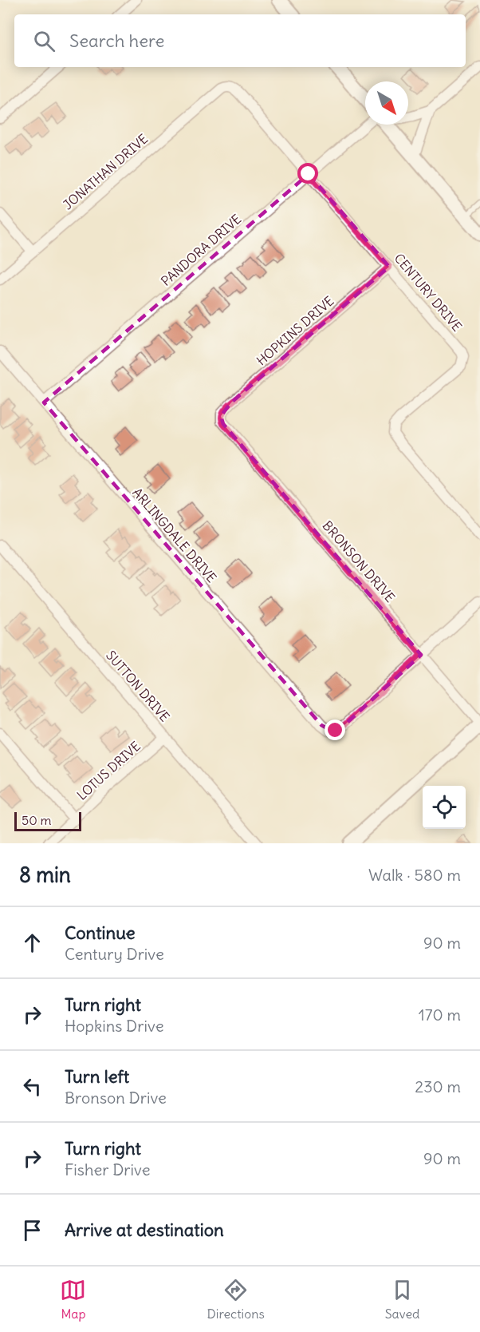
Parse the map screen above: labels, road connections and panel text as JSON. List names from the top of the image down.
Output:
{
  "streets": {
    "street": [
      "JONATHAN DRIVE",
      "PANDORA DRIVE",
      "CENTURY DRIVE",
      "HOPKINS DRIVE",
      "ARLINGDALE DRIVE",
      "BRONSON DRIVE",
      "SUTTON DRIVE",
      "LOTUS DRIVE"
    ]
  },
  "crossings": [
    ["JONATHAN DRIVE", "CENTURY DRIVE"],
    ["PANDORA DRIVE", "CENTURY DRIVE"],
    ["PANDORA DRIVE", "ARLINGDALE DRIVE"],
    ["CENTURY DRIVE", "HOPKINS DRIVE"],
    ["HOPKINS DRIVE", "BRONSON DRIVE"],
    ["ARLINGDALE DRIVE", "BRONSON DRIVE"],
    ["SUTTON DRIVE", "LOTUS DRIVE"]
  ],
  "scale_bar": "50 m",
  "north": "bottom right",
  "page": {
    "search": "Search here",
    "scale": "50 m",
    "heading": ["8 min", "Walk · 580 m"],
    "list": [
      ["Continue", "Century Drive", "90 m"],
      ["Turn right", "Hopkins Drive", "170 m"],
      ["Turn left", "Bronson Drive", "230 m"],
      ["Turn right", "Fisher Drive", "90 m"],
      "Arrive at destination"
    ],
    "nav": ["Map", "Directions", "Saved"]
  }
}
